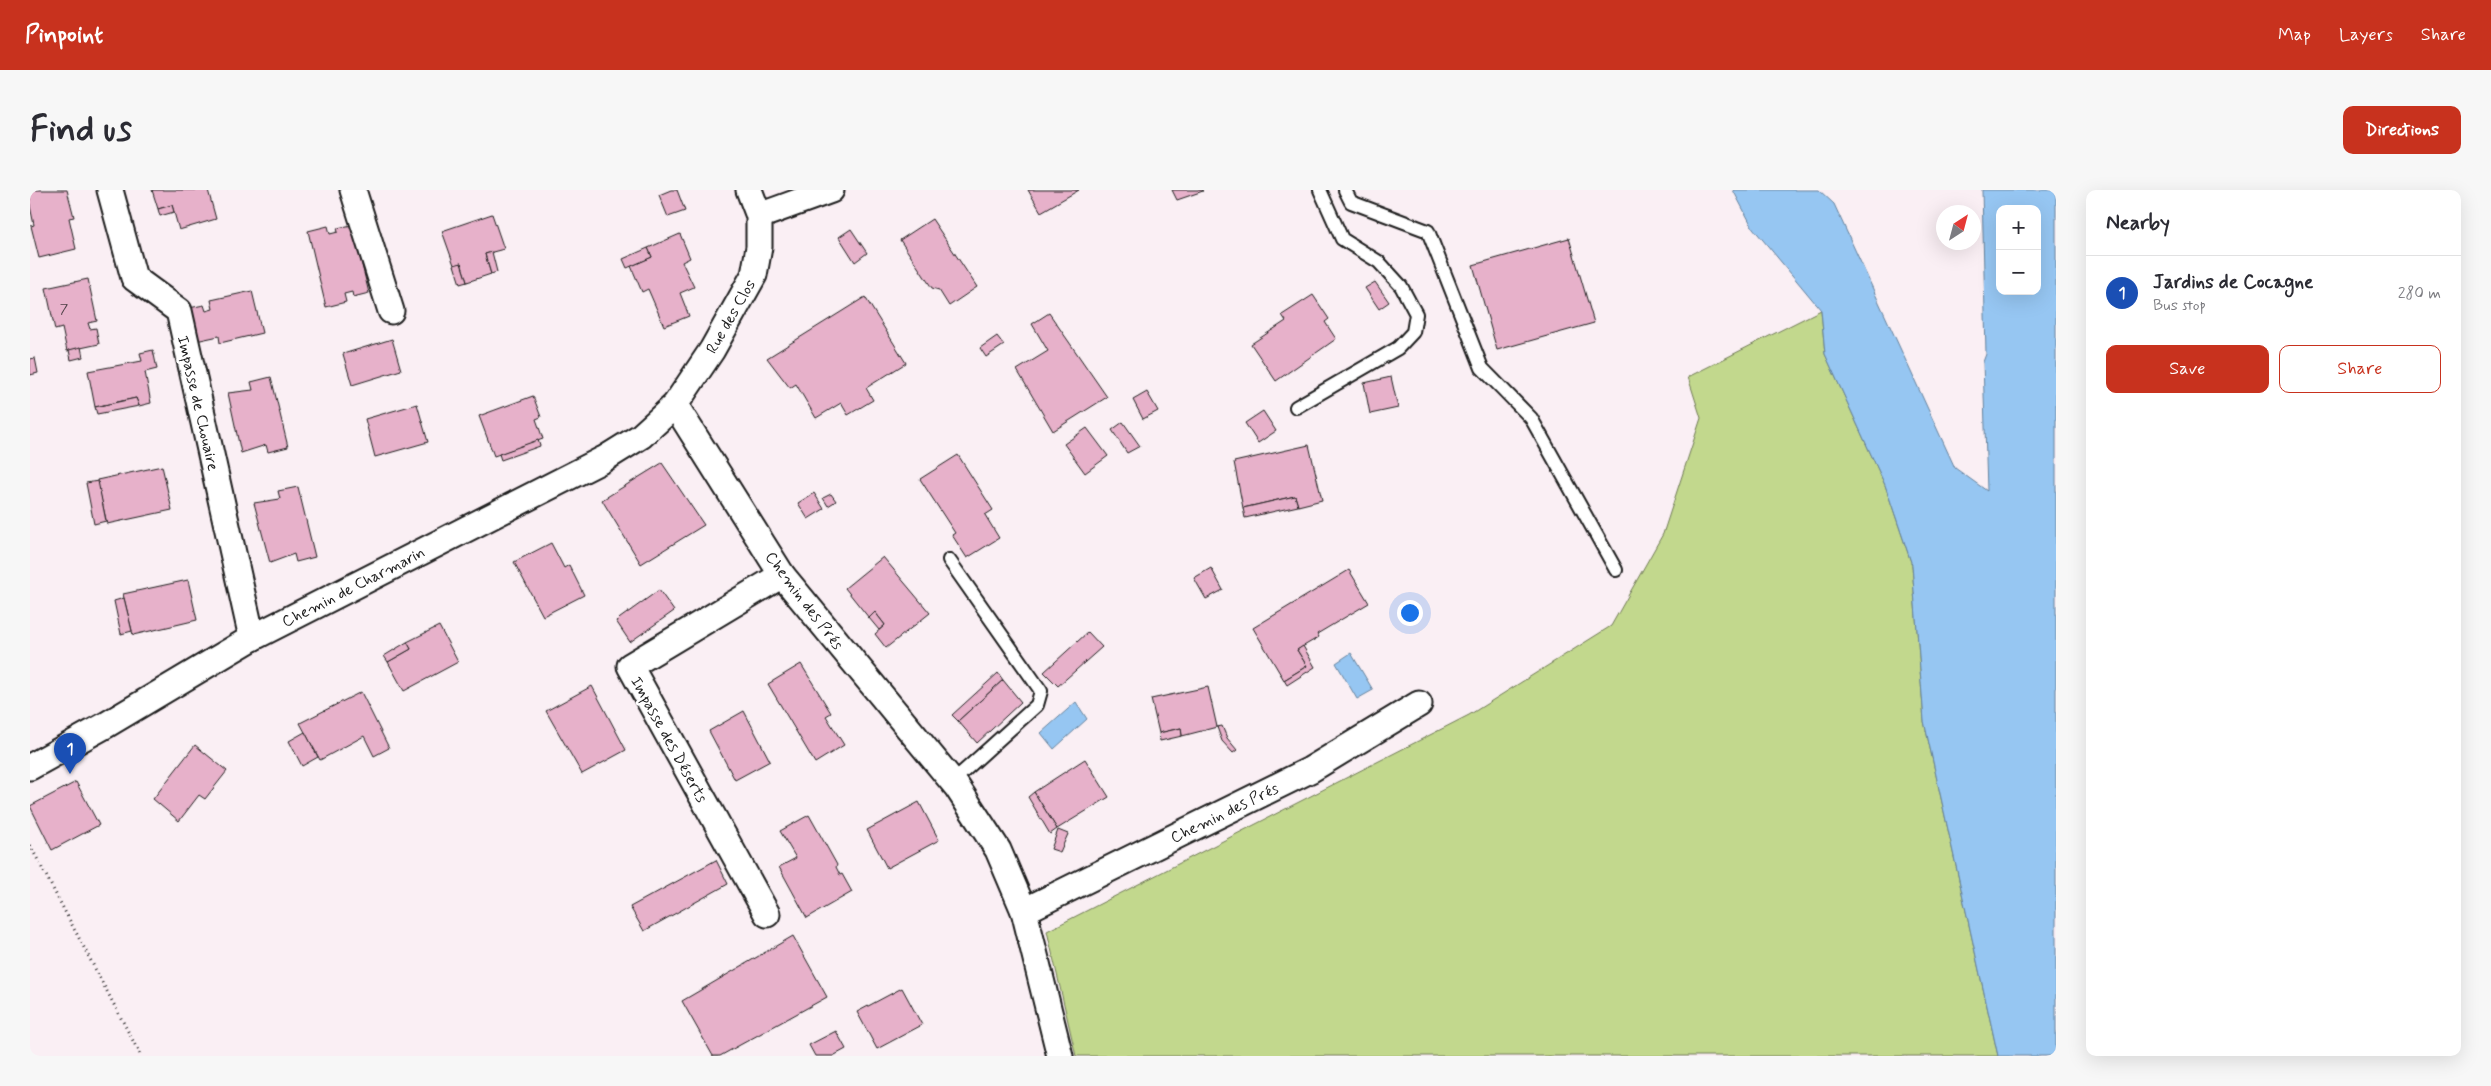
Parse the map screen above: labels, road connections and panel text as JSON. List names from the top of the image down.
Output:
{
  "streets": {
    "street": [
      "Rue des Clos",
      "Impasse de Chouaire",
      "Chemin de Charmarin",
      "Chemin des Prés",
      "Impasse des Déserts"
    ]
  },
  "crossings": [
    ["Rue des Clos", "Chemin de Charmarin"],
    ["Rue des Clos", "Chemin des Prés"],
    ["Impasse de Chouaire", "Chemin de Charmarin"],
    ["Chemin de Charmarin", "Chemin des Prés"],
    ["Chemin des Prés", "Impasse des Déserts"]
  ],
  "house_numbers": ["7"],
  "north": "top right",
  "page": {
    "header": "Pinpoint",
    "nav": ["Map", "Layers", "Share"],
    "buttons": [
      "Directions",
      ["Save", "Share"]
    ],
    "title": "Find us",
    "heading": "Nearby",
    "map_buttons": ["+", "−"],
    "list": [
      {
        "mark": "1",
        "name": "Jardins de Cocagne",
        "note": "Bus stop",
        "value": "280 m"
      }
    ],
    "pins": "1"
  }
}
